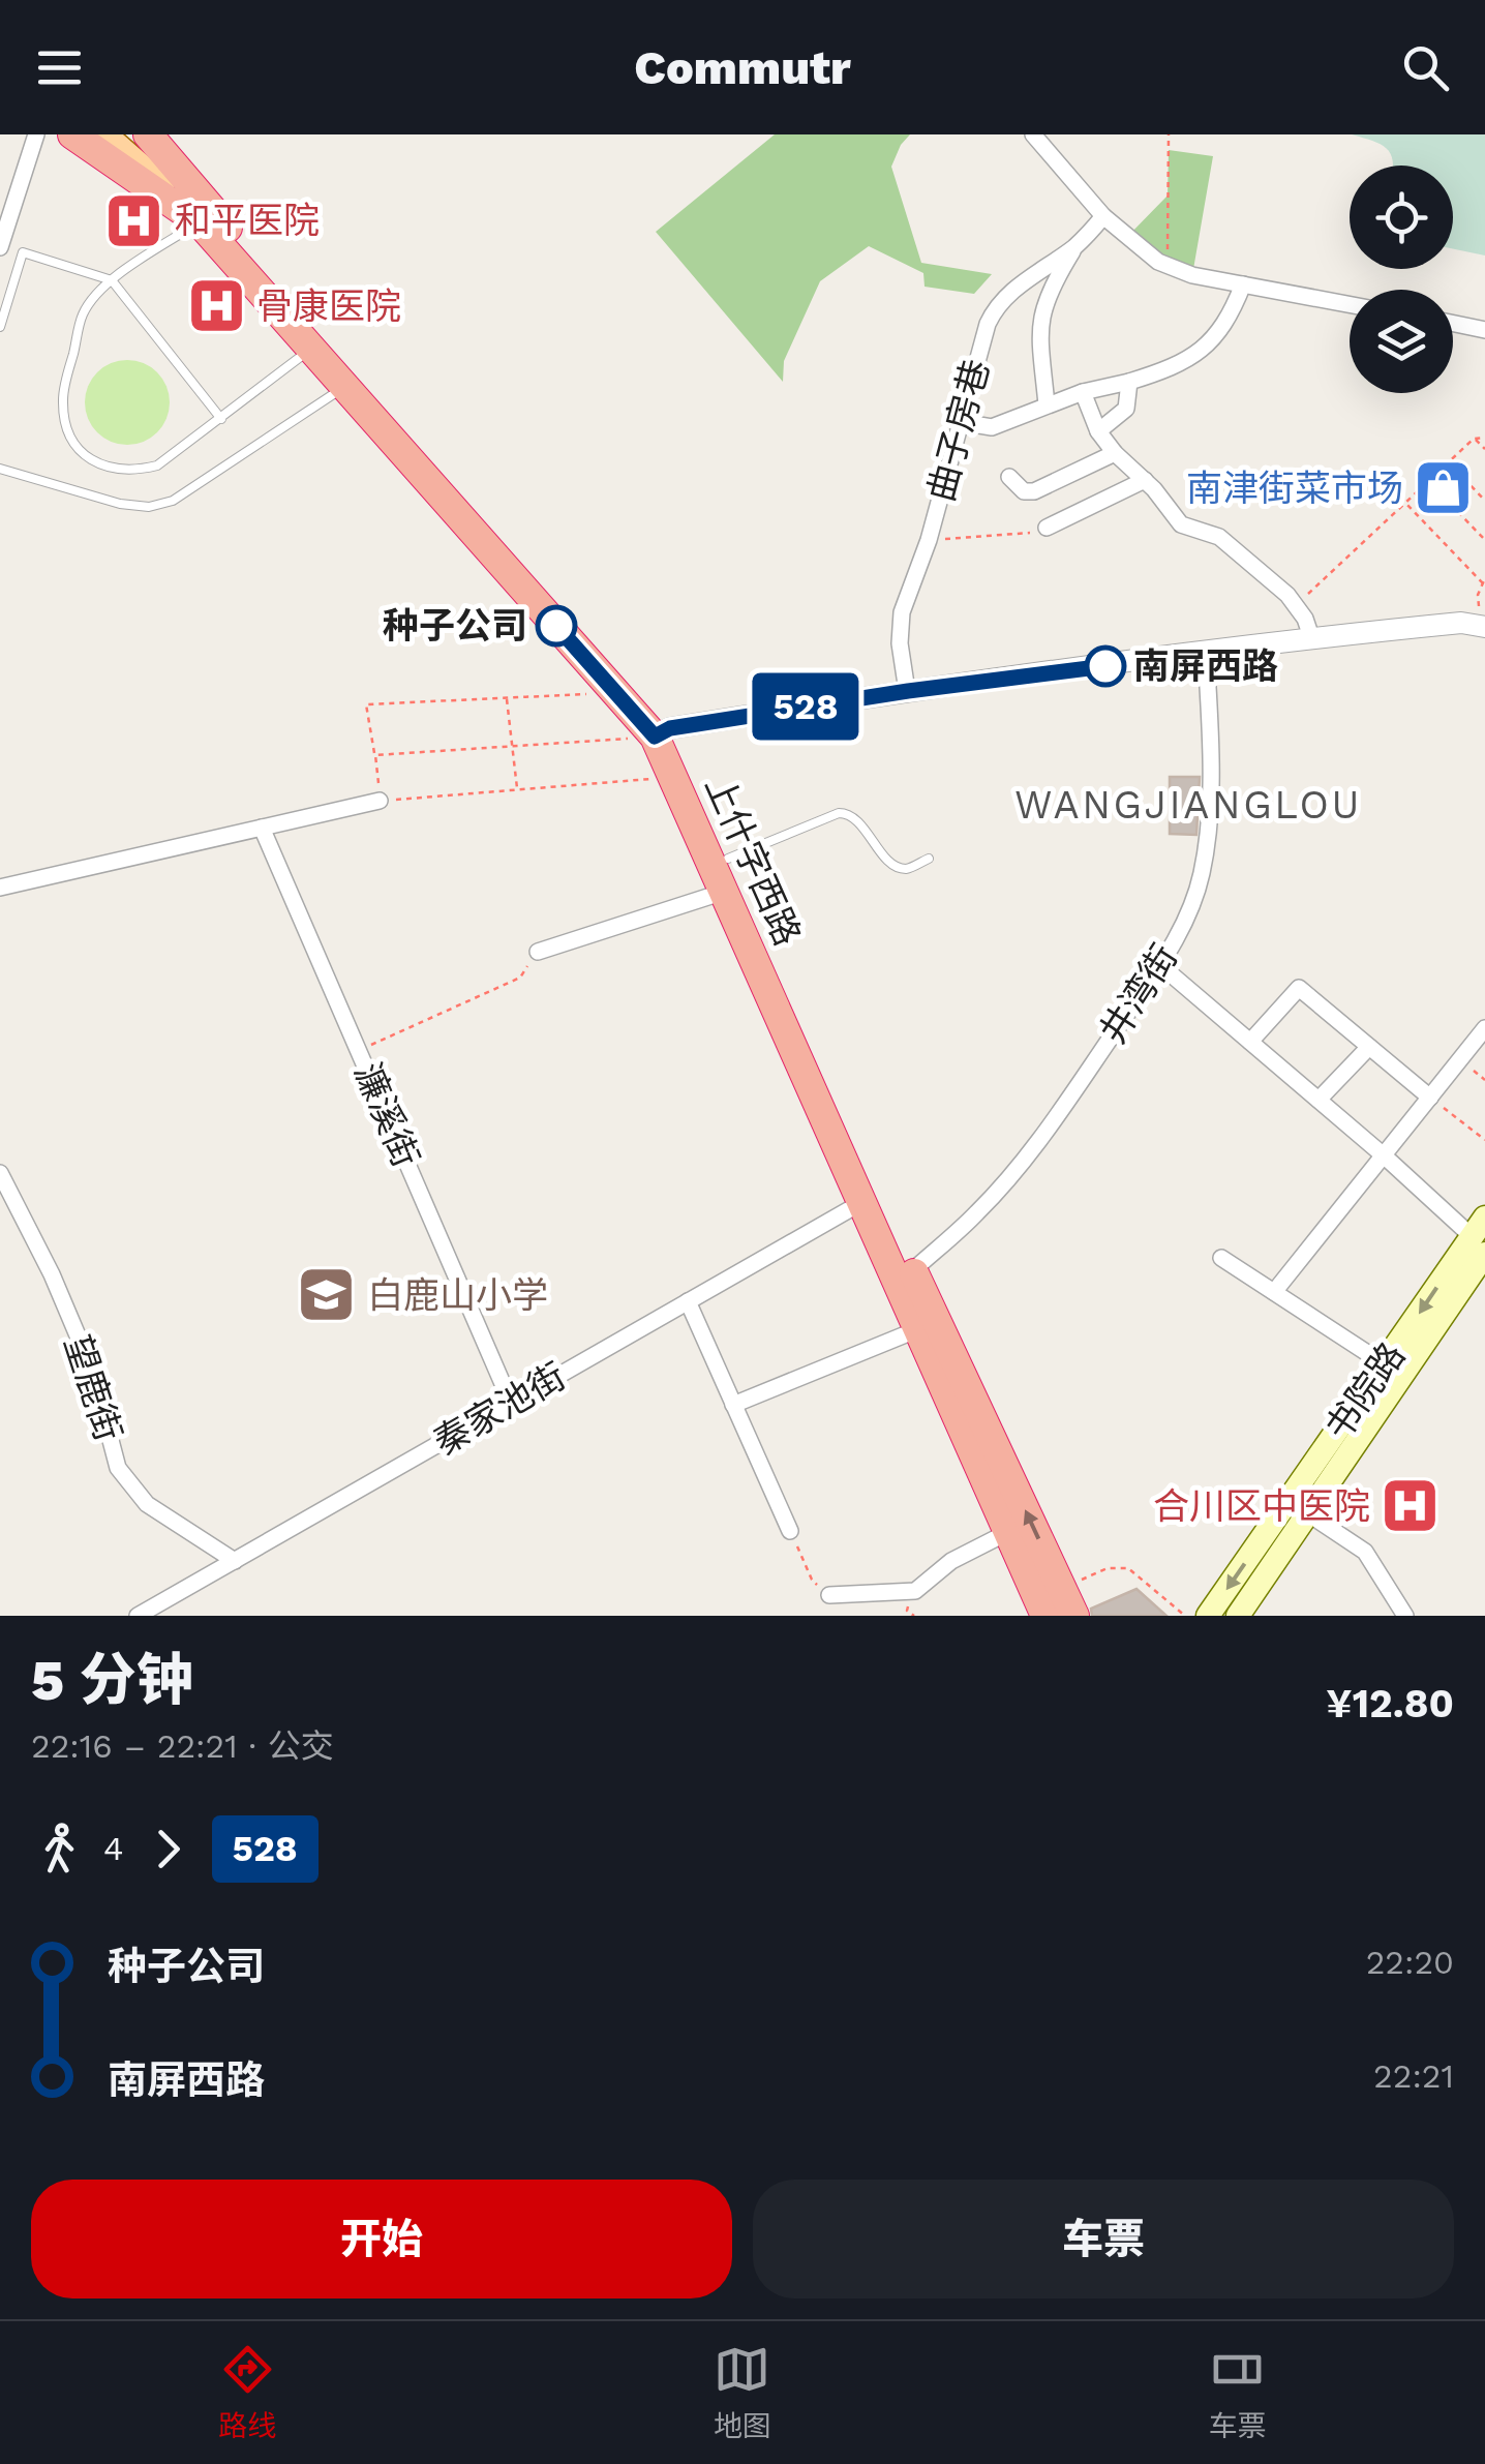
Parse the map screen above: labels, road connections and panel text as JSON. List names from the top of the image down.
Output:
{
  "streets": {
    "highway": ["上什字西路"],
    "main road": ["书院路"],
    "street": [
      "曲子房巷",
      "井湾街",
      "濂溪街",
      "望鹿街",
      "秦家池街"
    ]
  },
  "crossings": [
    ["上什字西路", "井湾街"],
    ["上什字西路", "秦家池街"],
    ["濂溪街", "秦家池街"],
    ["望鹿街", "秦家池街"]
  ],
  "districts": ["WANGJIANGLOU"],
  "places": {
    "hospital": ["和平医院", "骨康医院", "合川区中医院"],
    "shop": ["南津街菜市场"],
    "other": ["种子公司", "南屏西路"],
    "school or university": ["白鹿山小学"]
  },
  "lines": ["bus line 528"],
  "page": {
    "header": "Commutr",
    "on_map": "528",
    "heading": ["5 分钟", "22:16 – 22:21 · 公交", "¥12.80"],
    "legs": ["4", "528"],
    "list": [
      {
        "name": "种子公司",
        "value": "22:20"
      },
      {
        "name": "南屏西路",
        "value": "22:21"
      }
    ],
    "buttons": ["开始", "车票"],
    "tabs": ["路线", "地图", "车票"]
  }
}
